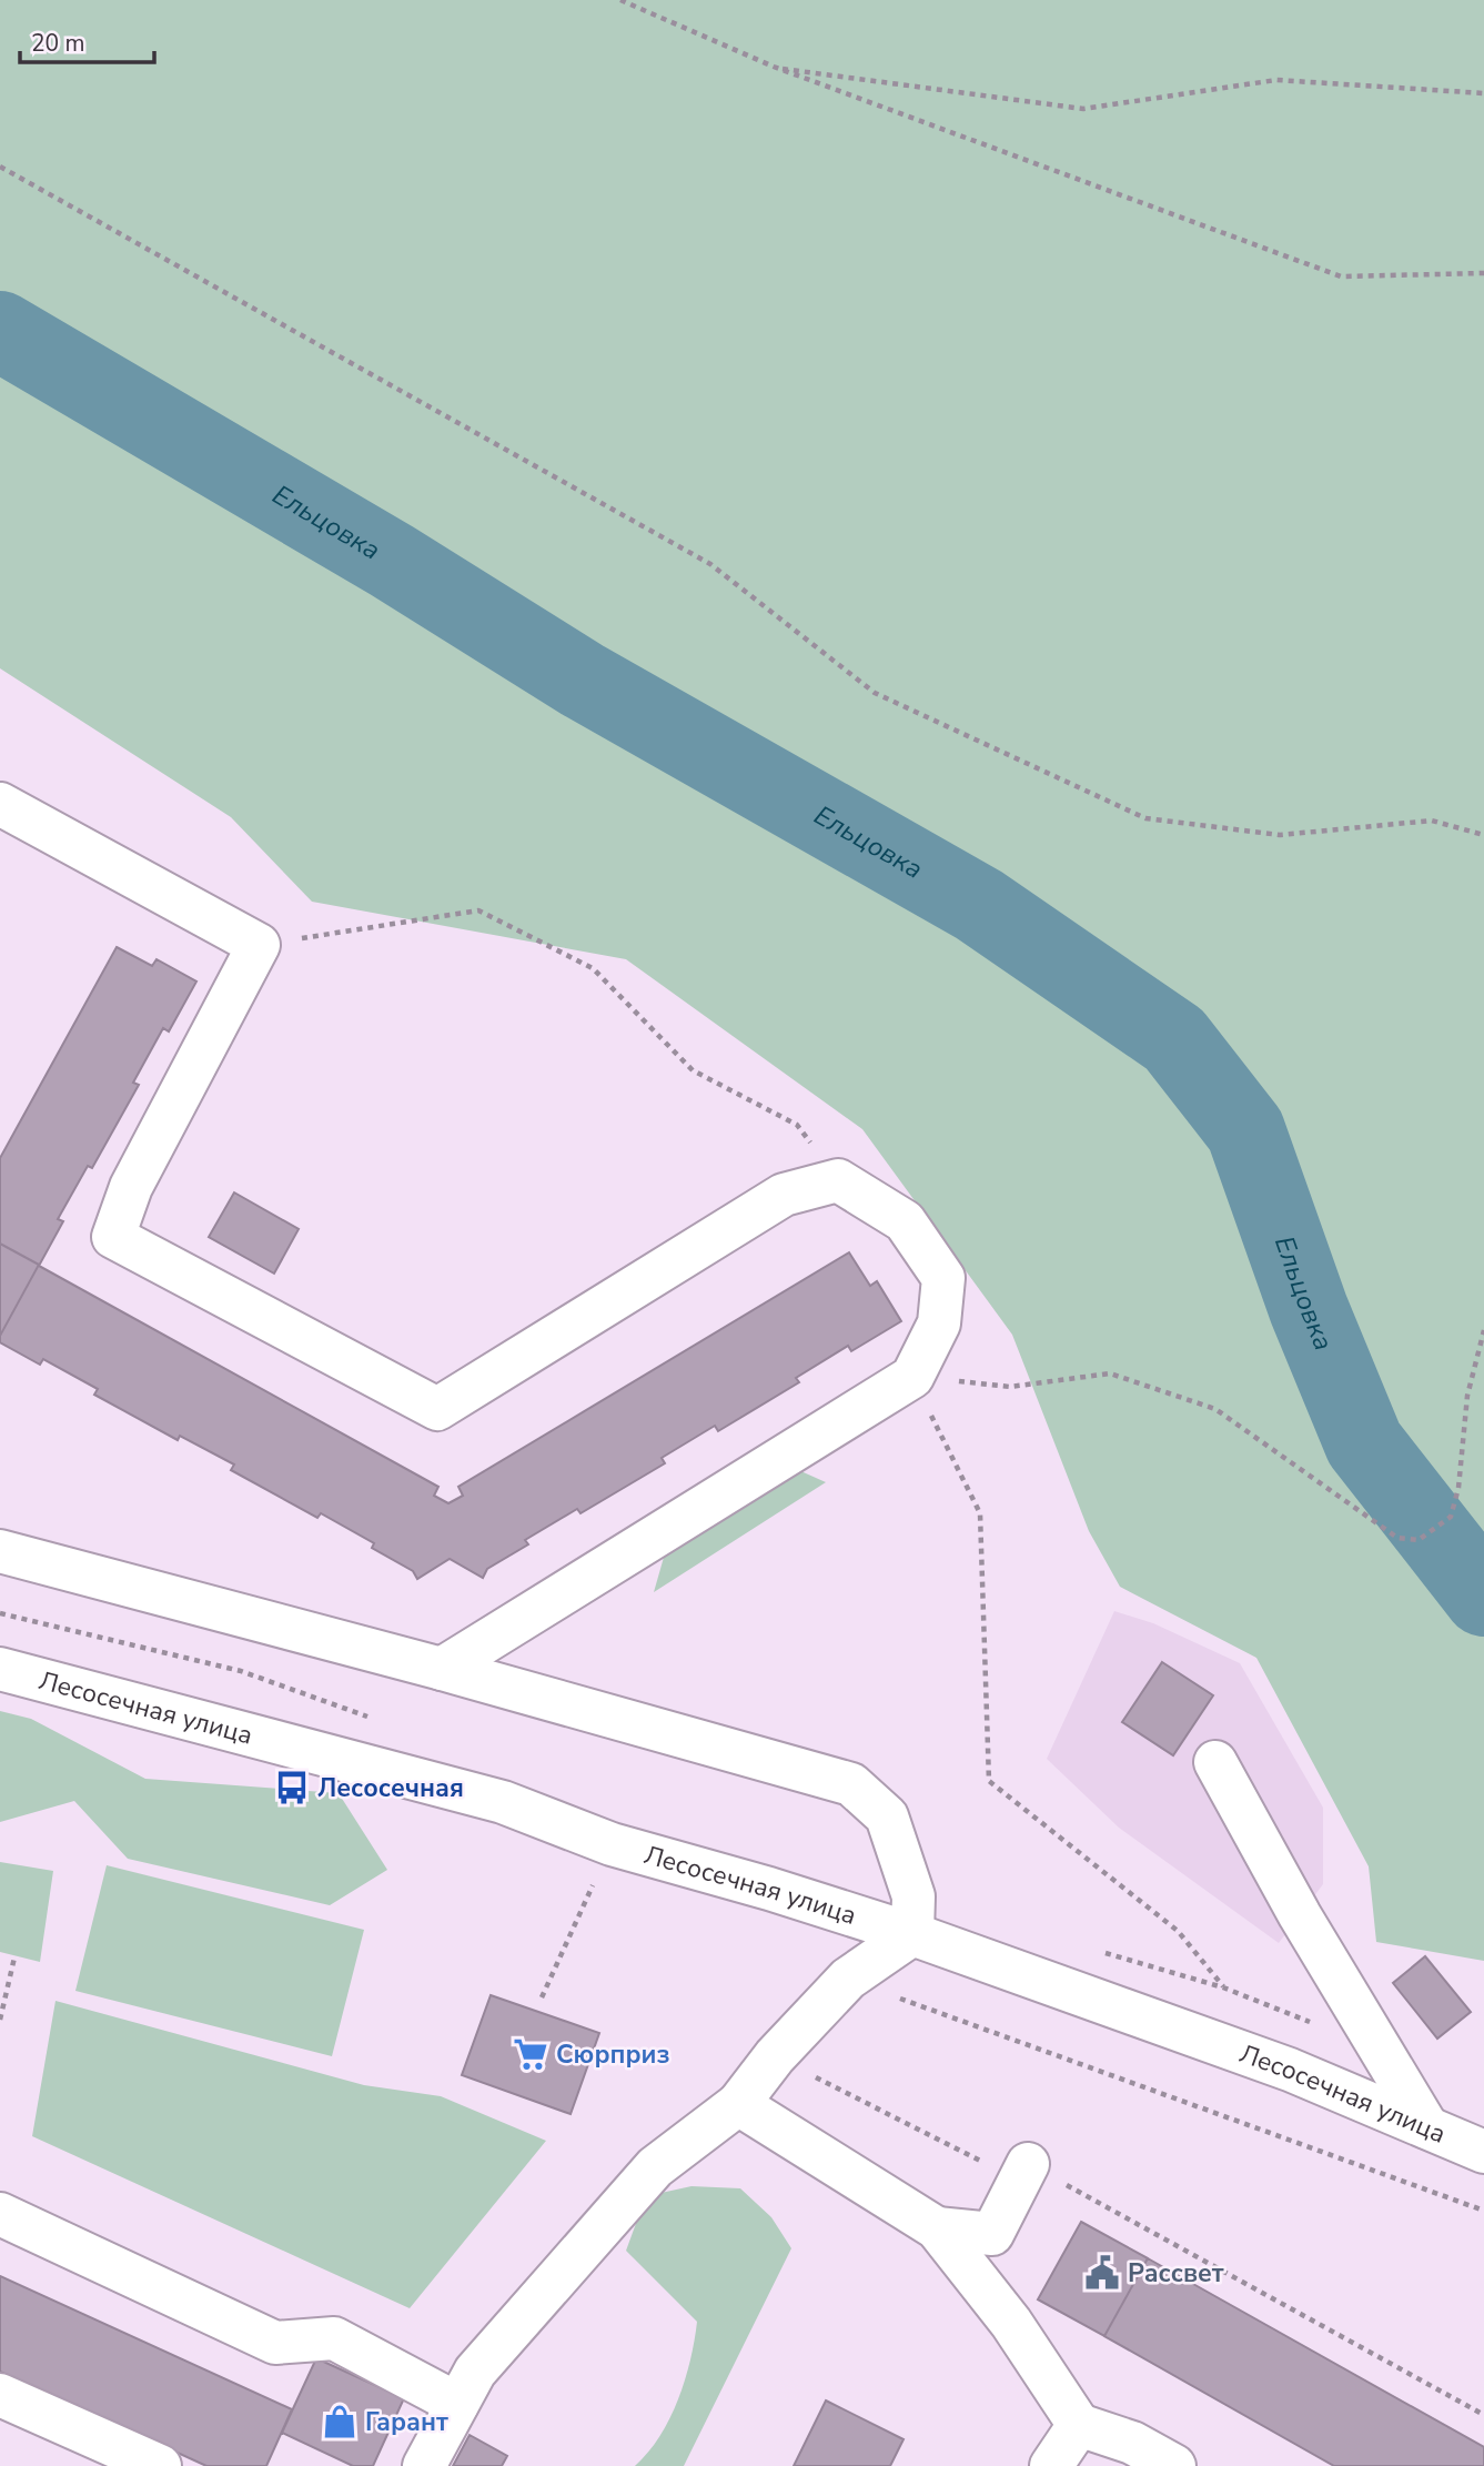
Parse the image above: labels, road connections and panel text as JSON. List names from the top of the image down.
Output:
{
  "streets": {
    "street": ["Лесосечная улица"]
  },
  "water": ["Ельцовка"],
  "places": {
    "bus stop": ["Лесосечная"],
    "supermarket": ["Сюрприз"],
    "public building": ["Рассвет"],
    "shop": ["Гарант"]
  },
  "scale_bar": "20 m"
}
